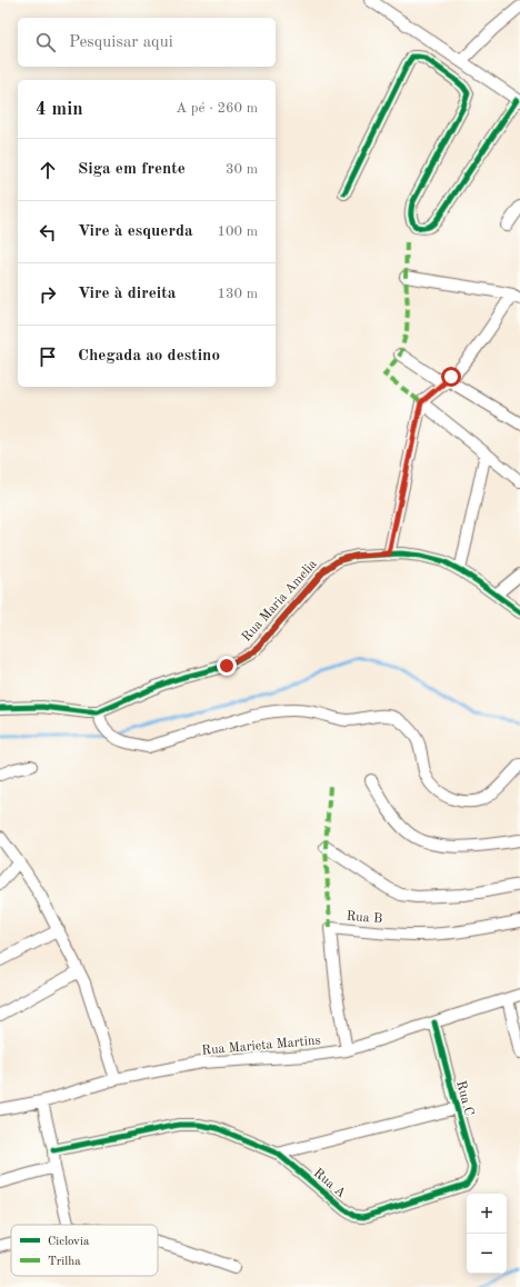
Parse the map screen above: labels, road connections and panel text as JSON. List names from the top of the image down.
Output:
{
  "streets": {
    "street": [
      "Rua Maria Amelia",
      "Rua B",
      "Rua Marieta Martins",
      "Rua C",
      "Rua A"
    ]
  },
  "crossings": [
    ["Rua B", "Rua Marieta Martins"],
    ["Rua Marieta Martins", "Rua C"],
    ["Rua C", "Rua A"]
  ],
  "legend": ["Ciclovia", "Trilha"],
  "page": {
    "search": "Pesquisar aqui",
    "heading": ["4 min", "A pé · 260 m"],
    "list": [
      ["Siga em frente", "30 m"],
      ["Vire à esquerda", "100 m"],
      ["Vire à direita", "130 m"],
      "Chegada ao destino"
    ],
    "map_buttons": ["+", "−"]
  }
}
